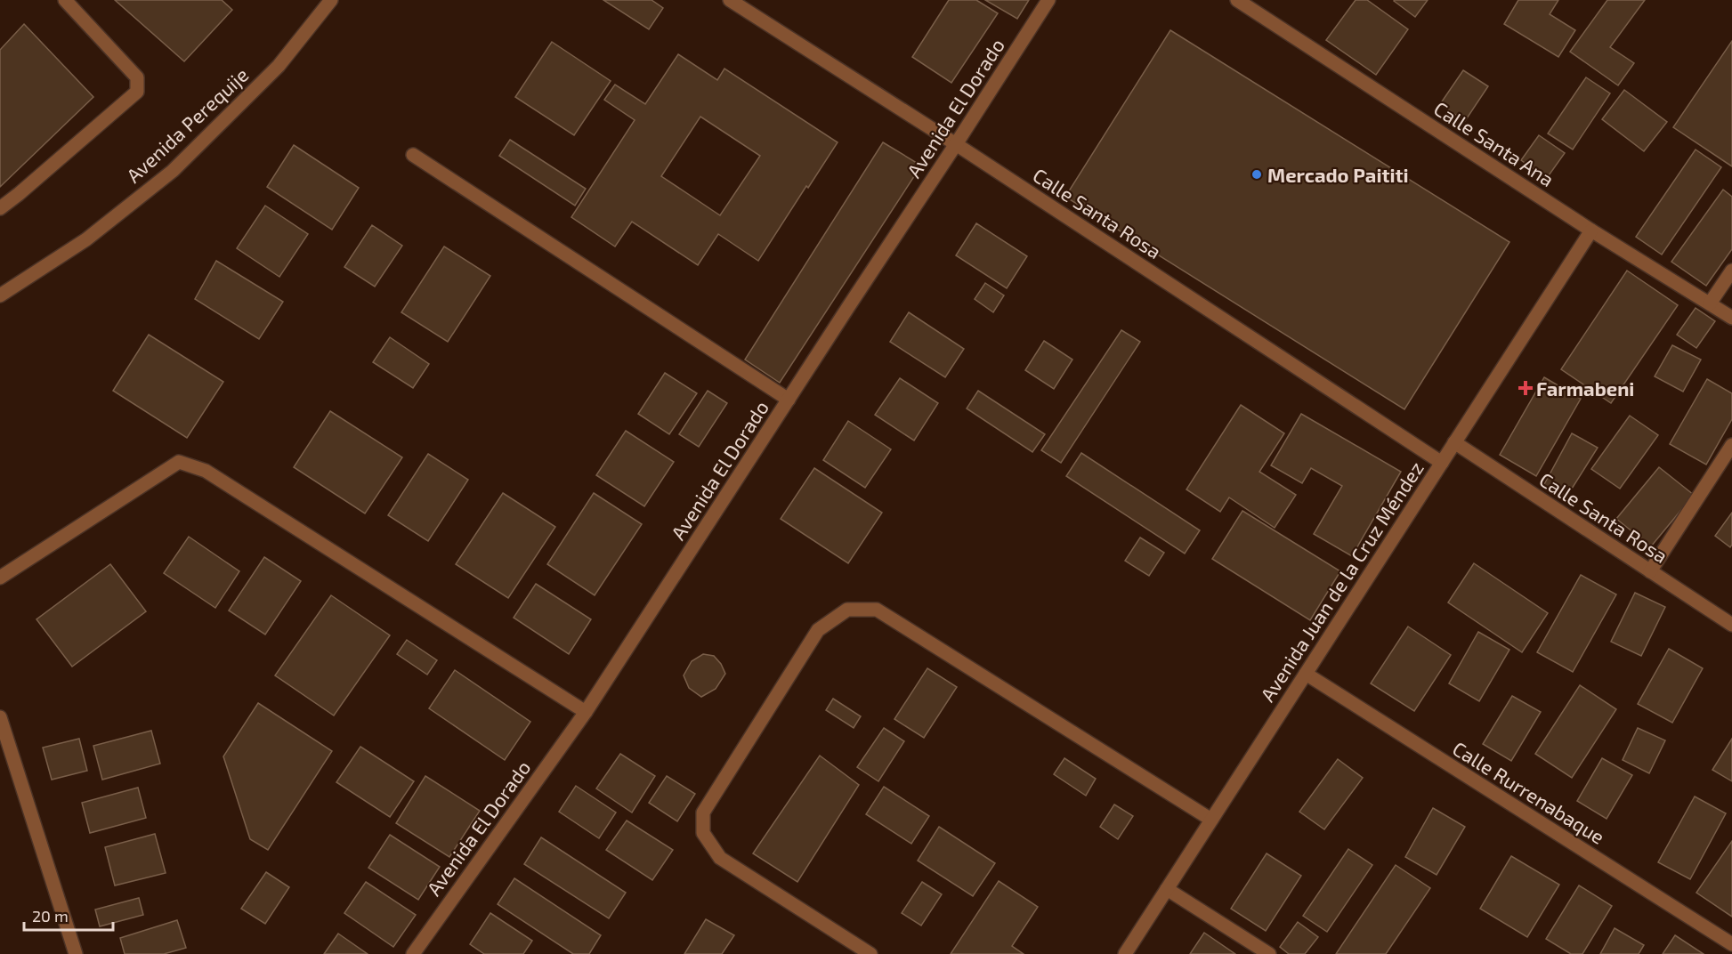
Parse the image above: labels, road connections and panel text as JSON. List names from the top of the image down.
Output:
{
  "streets": {
    "street": [
      "Avenida El Dorado",
      "Avenida Perequije",
      "Calle Santa Ana",
      "Calle Santa Rosa",
      "Avenida Juan de la Cruz Méndez",
      "Calle Rurrenabaque"
    ]
  },
  "crossings": [
    ["Avenida El Dorado", "Calle Santa Rosa"],
    ["Calle Santa Ana", "Avenida Juan de la Cruz Méndez"],
    ["Calle Santa Rosa", "Avenida Juan de la Cruz Méndez"],
    ["Avenida Juan de la Cruz Méndez", "Calle Rurrenabaque"]
  ],
  "places": {
    "other": ["Mercado Paititi"],
    "health": ["Farmabeni"]
  },
  "scale_bar": "20 m"
}
